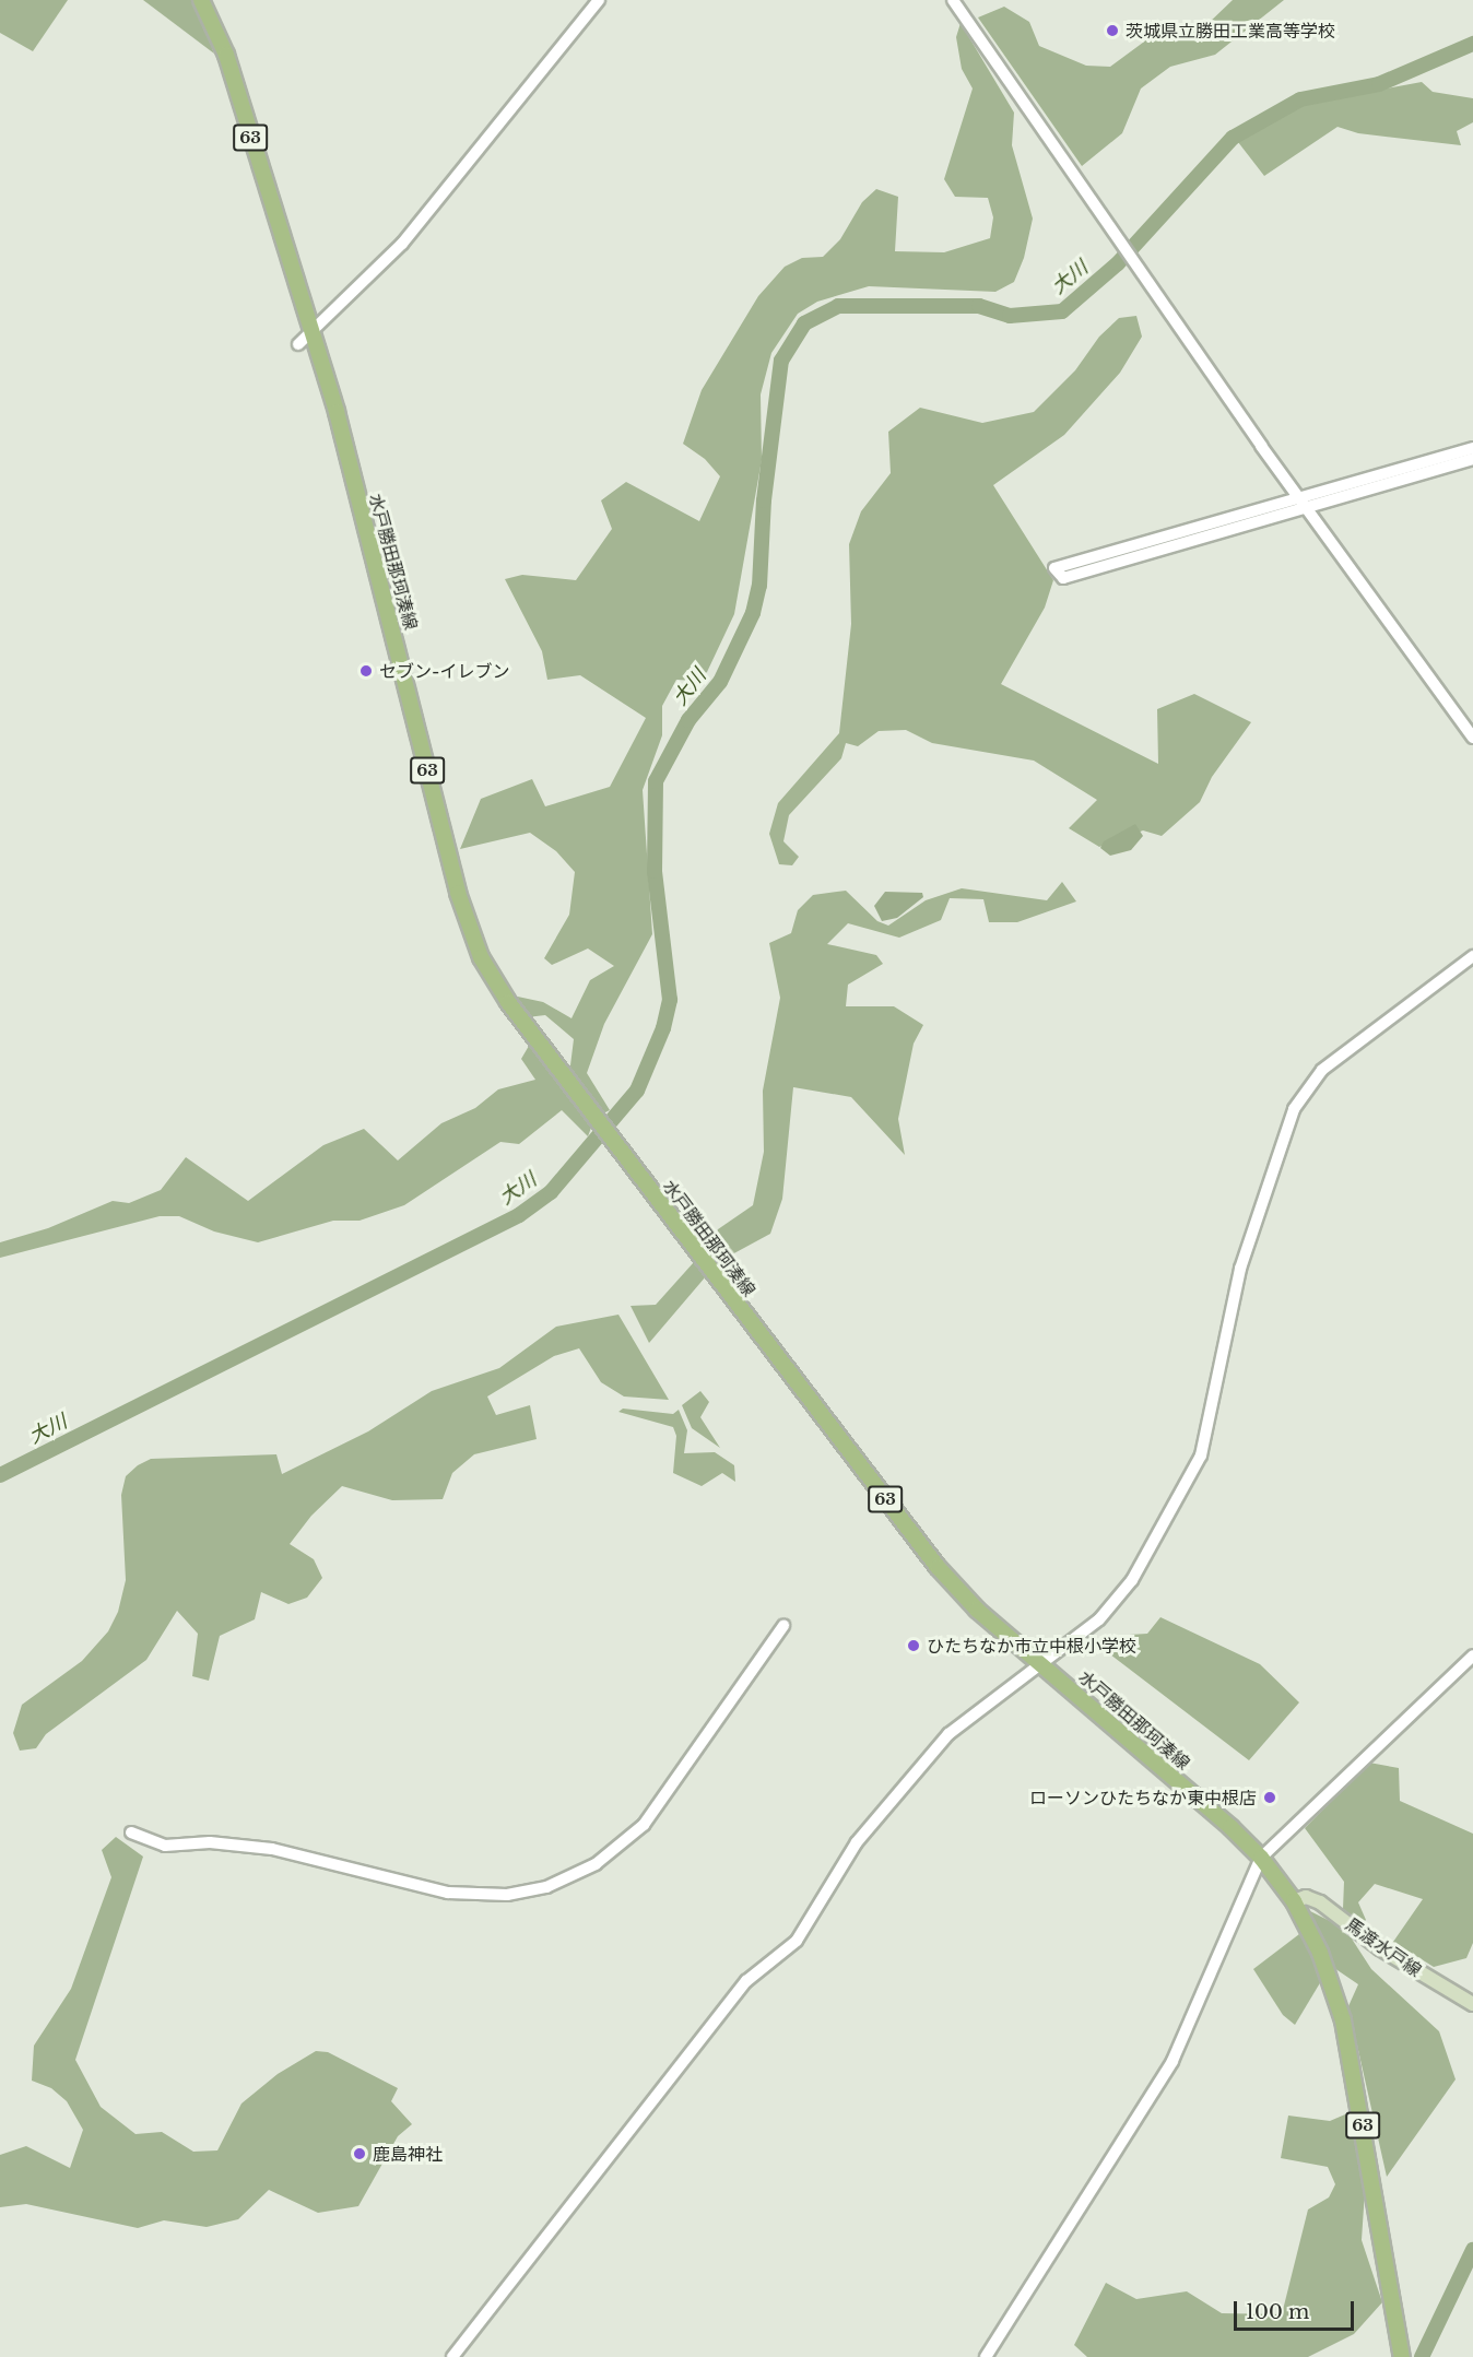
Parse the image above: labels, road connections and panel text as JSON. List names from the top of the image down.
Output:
{
  "streets": {
    "main road": ["63", "水戸勝田那珂湊線", "馬渡水戸線"]
  },
  "crossings": [
    ["水戸勝田那珂湊線", "馬渡水戸線"]
  ],
  "water": ["大川"],
  "places": [
    "茨城県立勝田工業高等学校",
    "セブン-イレブン",
    "ひたちなか市立中根小学校",
    "ローソンひたちなか東中根店",
    "鹿島神社"
  ],
  "scale_bar": "100 m"
}
